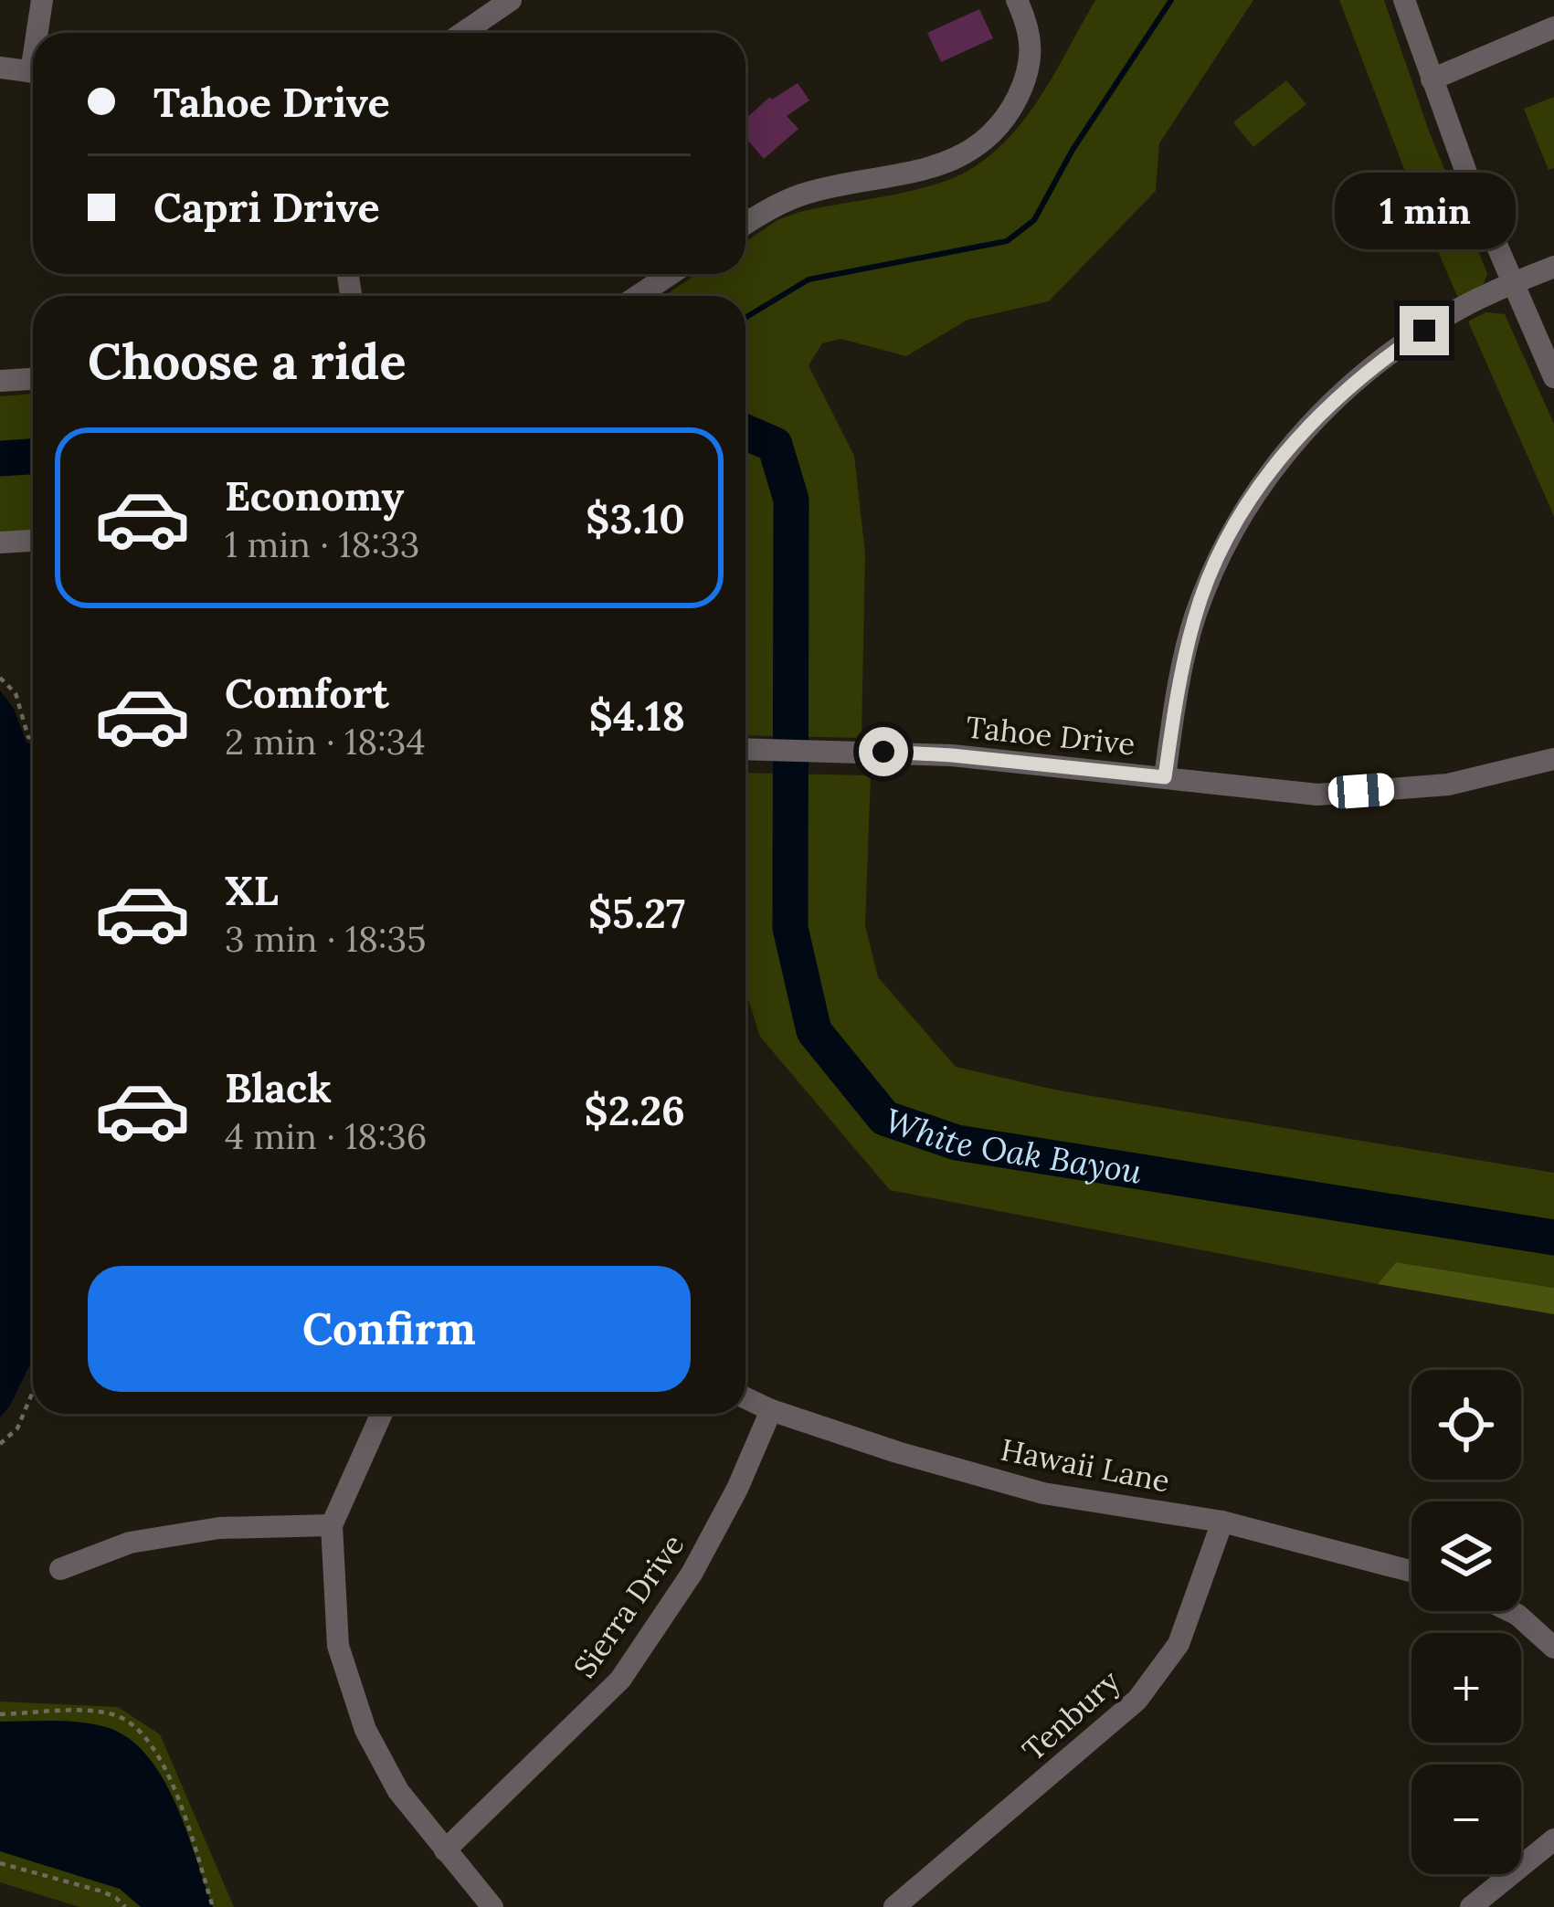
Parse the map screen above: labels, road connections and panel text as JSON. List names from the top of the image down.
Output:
{
  "streets": {
    "street": [
      "Tahoe Drive",
      "Hawaii Lane",
      "Sierra Drive",
      "Tenbury"
    ]
  },
  "crossings": [
    ["Hawaii Lane", "Sierra Drive"],
    ["Hawaii Lane", "Tenbury"]
  ],
  "water": ["White Oak Bayou"],
  "page": {
    "banner": ["Tahoe Drive", "Capri Drive"],
    "bubble": "1 min",
    "heading": "Choose a ride",
    "list": [
      {
        "name": "Economy",
        "note": "1 min · 18:33",
        "value": "$3.10"
      },
      {
        "name": "Comfort",
        "note": "2 min · 18:34",
        "value": "$4.18"
      },
      {
        "name": "XL",
        "note": "3 min · 18:35",
        "value": "$5.27"
      },
      {
        "name": "Black",
        "note": "4 min · 18:36",
        "value": "$2.26"
      }
    ],
    "buttons": "Confirm",
    "map_buttons": ["+", "−"]
  }
}
